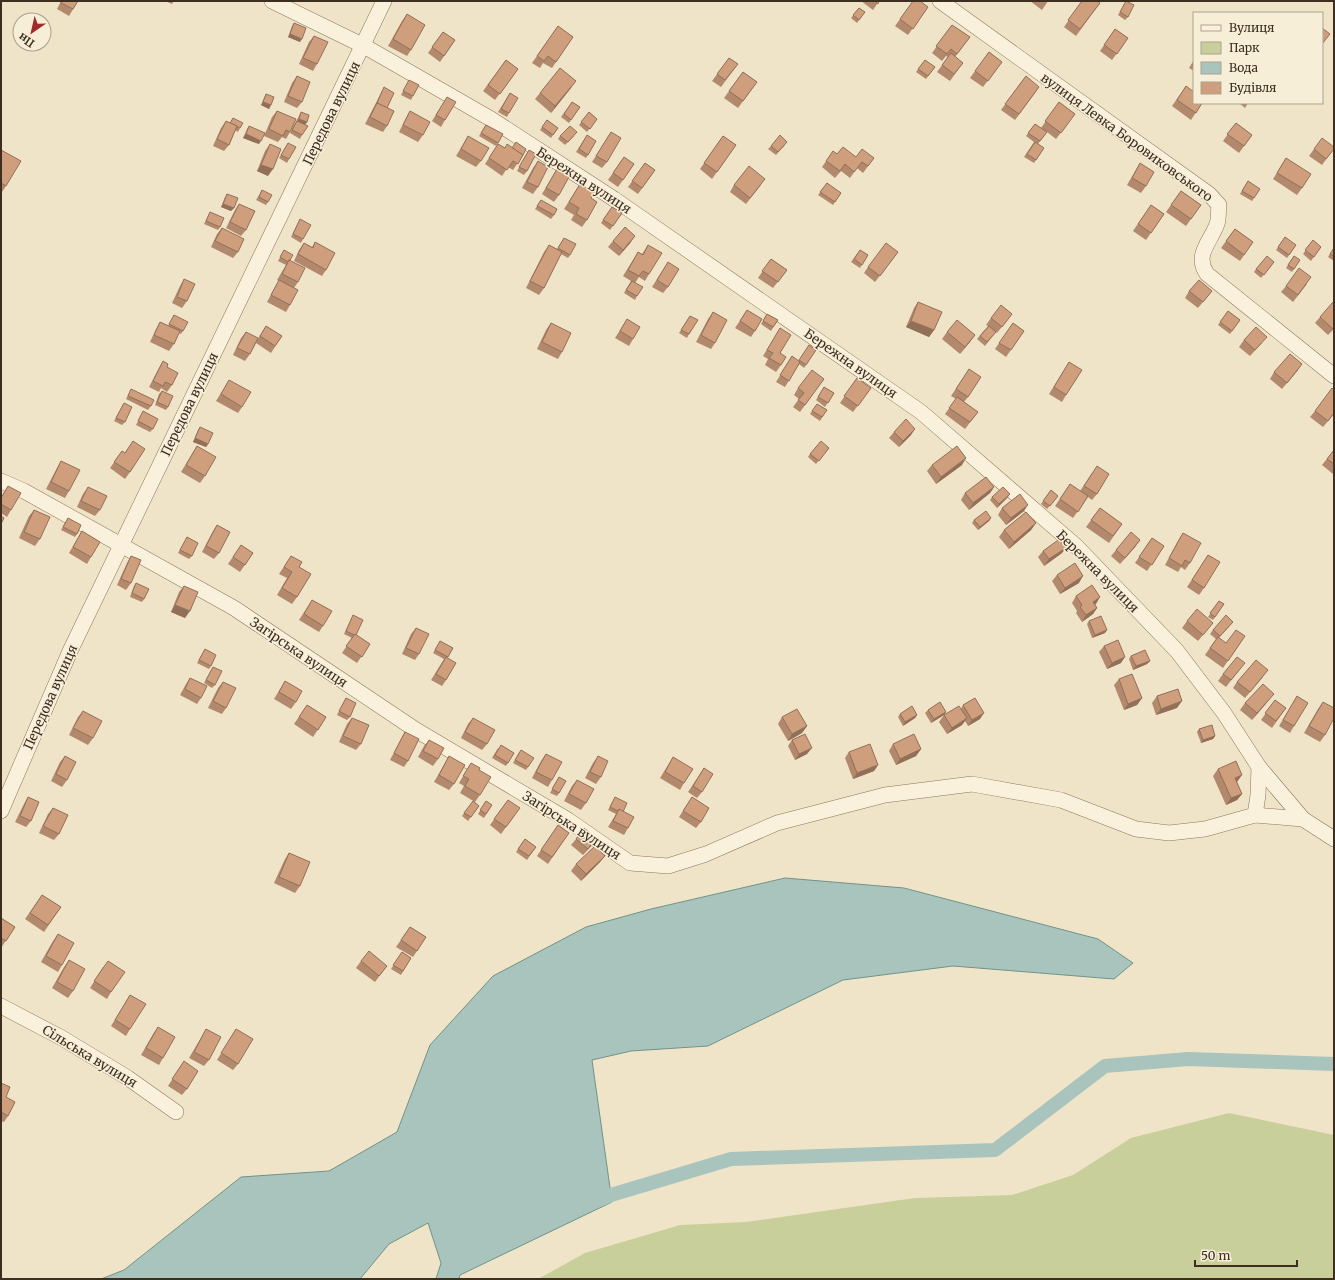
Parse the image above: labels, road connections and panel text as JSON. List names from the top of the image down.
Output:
{
  "streets": {
    "street": [
      "Передова вулиця",
      "вулиця Левка Боровиковського",
      "Бережна вулиця",
      "Загірська вулиця",
      "Сільська вулиця"
    ]
  },
  "crossings": [
    ["Передова вулиця", "Бережна вулиця"],
    ["Передова вулиця", "Загірська вулиця"],
    ["Бережна вулиця", "Загірська вулиця"]
  ],
  "legend": [
    "Вулиця",
    "Парк",
    "Вода",
    "Будівля"
  ],
  "scale_bar": "50 m",
  "north": "bottom left"
}
